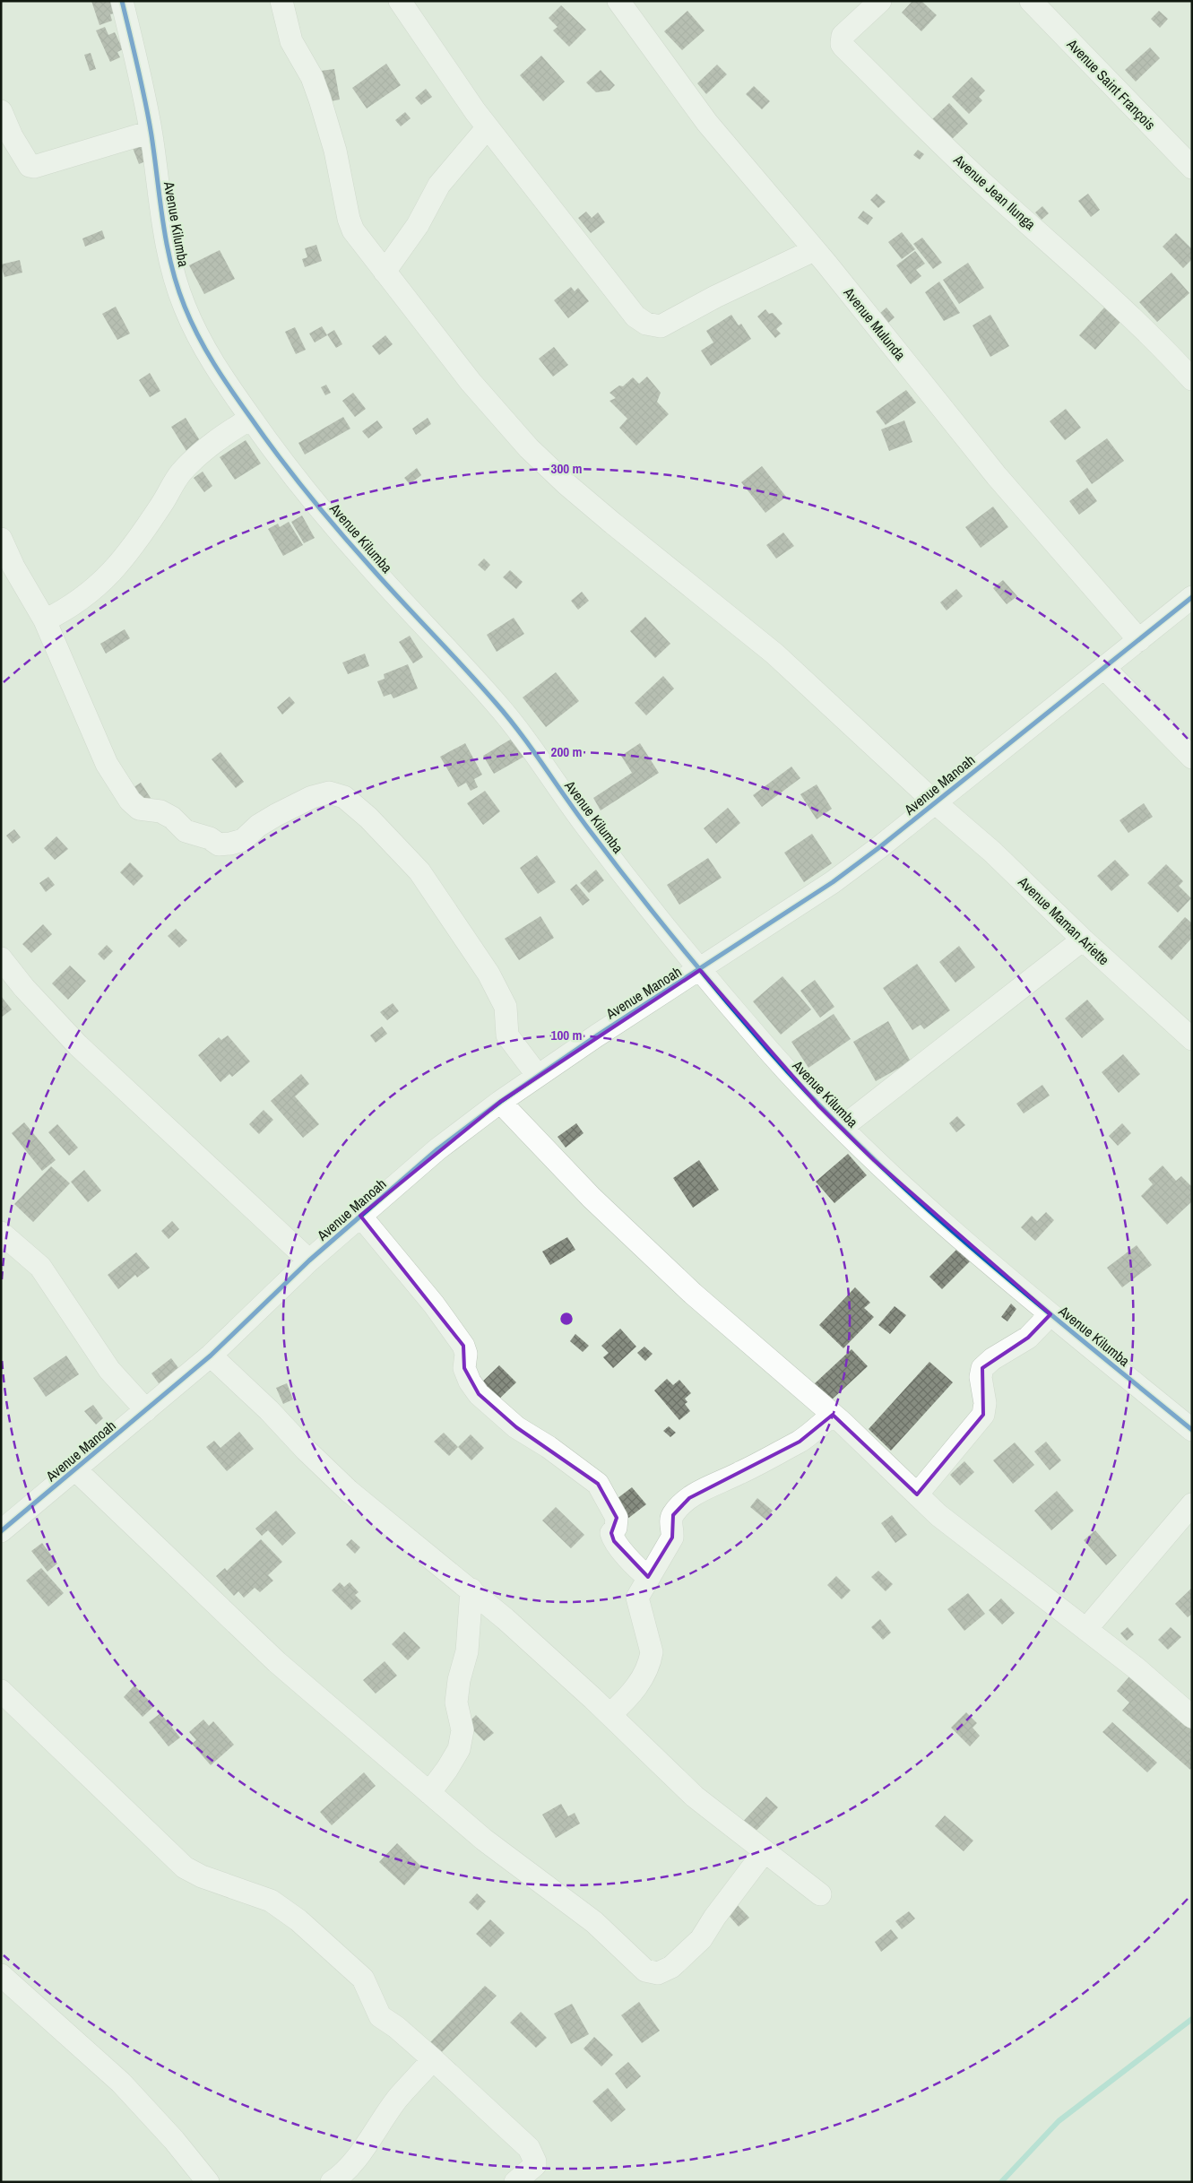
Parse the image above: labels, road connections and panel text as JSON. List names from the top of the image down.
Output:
{
  "streets": {
    "street": [
      "Avenue Saint François",
      "Avenue Jean Ilunga",
      "Avenue Kilumba",
      "Avenue Mulunda",
      "Avenue Manoah",
      "Avenue Maman Ariette"
    ]
  },
  "crossings": [
    ["Avenue Kilumba", "Avenue Manoah"],
    ["Avenue Mulunda", "Avenue Manoah"],
    ["Avenue Manoah", "Avenue Maman Ariette"]
  ],
  "rings": ["300 m", "200 m", "100 m"]
}
